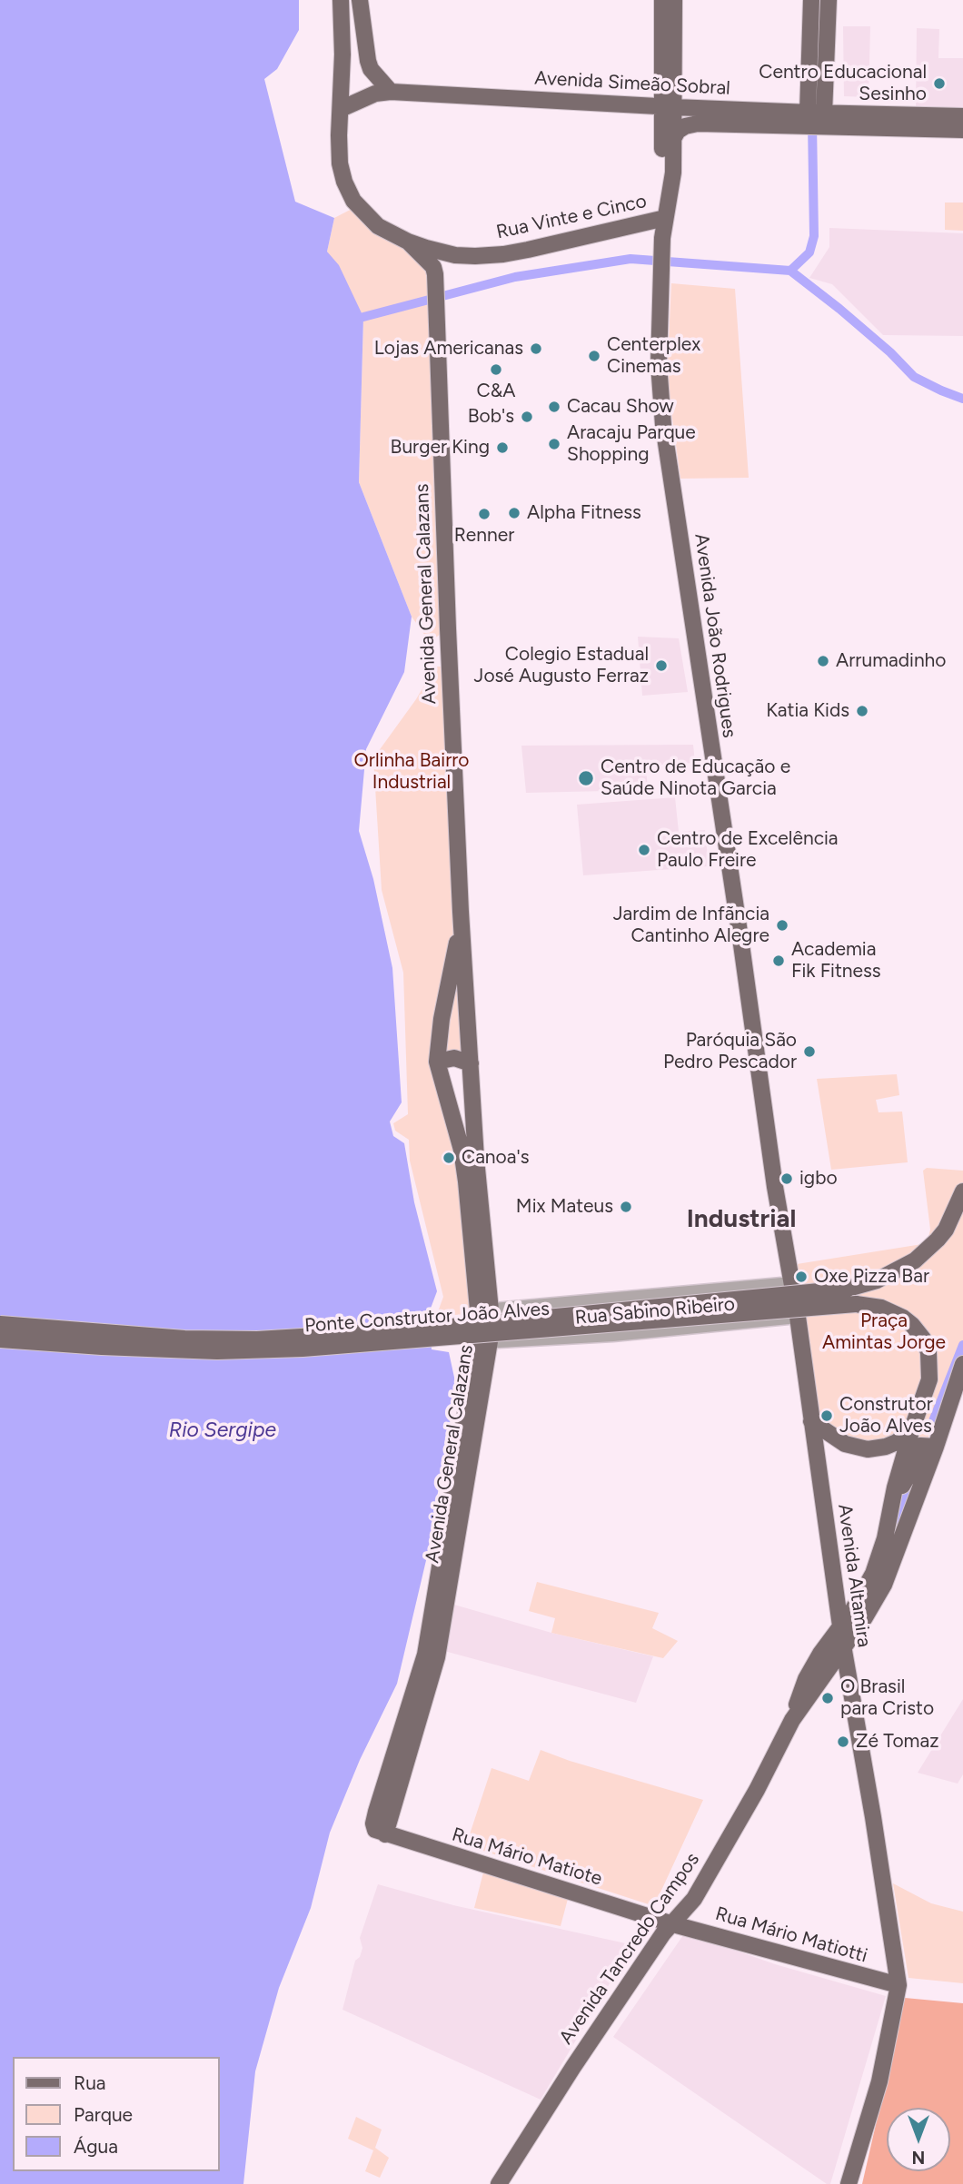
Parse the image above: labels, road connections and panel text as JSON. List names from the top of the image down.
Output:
{
  "streets": {
    "main road": [
      "Avenida Simeão Sobral",
      "Rua Vinte e Cinco",
      "Avenida General Calazans",
      "Avenida João Rodrigues",
      "Ponte Construtor João Alves",
      "Avenida Altamira",
      "Rua Mário Matiote",
      "Rua Mário Matiotti",
      "Avenida Tancredo Campos"
    ],
    "street": ["Rua Sabino Ribeiro"]
  },
  "crossings": [
    ["Avenida Simeão Sobral", "Rua Vinte e Cinco"],
    ["Rua Vinte e Cinco", "Avenida General Calazans"],
    ["Rua Vinte e Cinco", "Avenida João Rodrigues"],
    ["Avenida General Calazans", "Rua Sabino Ribeiro"],
    ["Avenida General Calazans", "Rua Mário Matiote"],
    ["Avenida João Rodrigues", "Rua Sabino Ribeiro"],
    ["Avenida João Rodrigues", "Avenida Altamira"],
    ["Rua Sabino Ribeiro", "Avenida Altamira"],
    ["Ponte Construtor João Alves", "Avenida Tancredo Campos"],
    ["Avenida Altamira", "Rua Mário Matiotti"],
    ["Avenida Altamira", "Avenida Tancredo Campos"],
    ["Rua Mário Matiote", "Rua Mário Matiotti"],
    ["Rua Mário Matiote", "Avenida Tancredo Campos"],
    ["Rua Mário Matiotti", "Avenida Tancredo Campos"]
  ],
  "districts": ["Industrial"],
  "water": ["Rio Sergipe"],
  "parks": ["Orlinha Bairro Industrial", "Praça Amintas Jorge"],
  "places": [
    "Centro Educacional Sesinho",
    "Lojas Americanas",
    "Centerplex Cinemas",
    "C&A",
    "Cacau Show",
    "Bob's",
    "Aracaju Parque Shopping",
    "Burger King",
    "Alpha Fitness",
    "Renner",
    "Arrumadinho",
    "Colegio Estadual José Augusto Ferraz",
    "Katia Kids",
    "Centro de Educação e Saúde Ninota Garcia",
    "Centro de Excelência Paulo Freire",
    "Jardim de Infãncia Cantinho Alegre",
    "Academia Fik Fitness",
    "Paróquia São Pedro Pescador",
    "Canoa's",
    "igbo",
    "Mix Mateus",
    "Oxe Pizza Bar",
    "Construtor João Alves",
    "O Brasil para Cristo",
    "Zé Tomaz"
  ],
  "legend": ["Rua", "Parque", "Água"],
  "north": "bottom"
}
